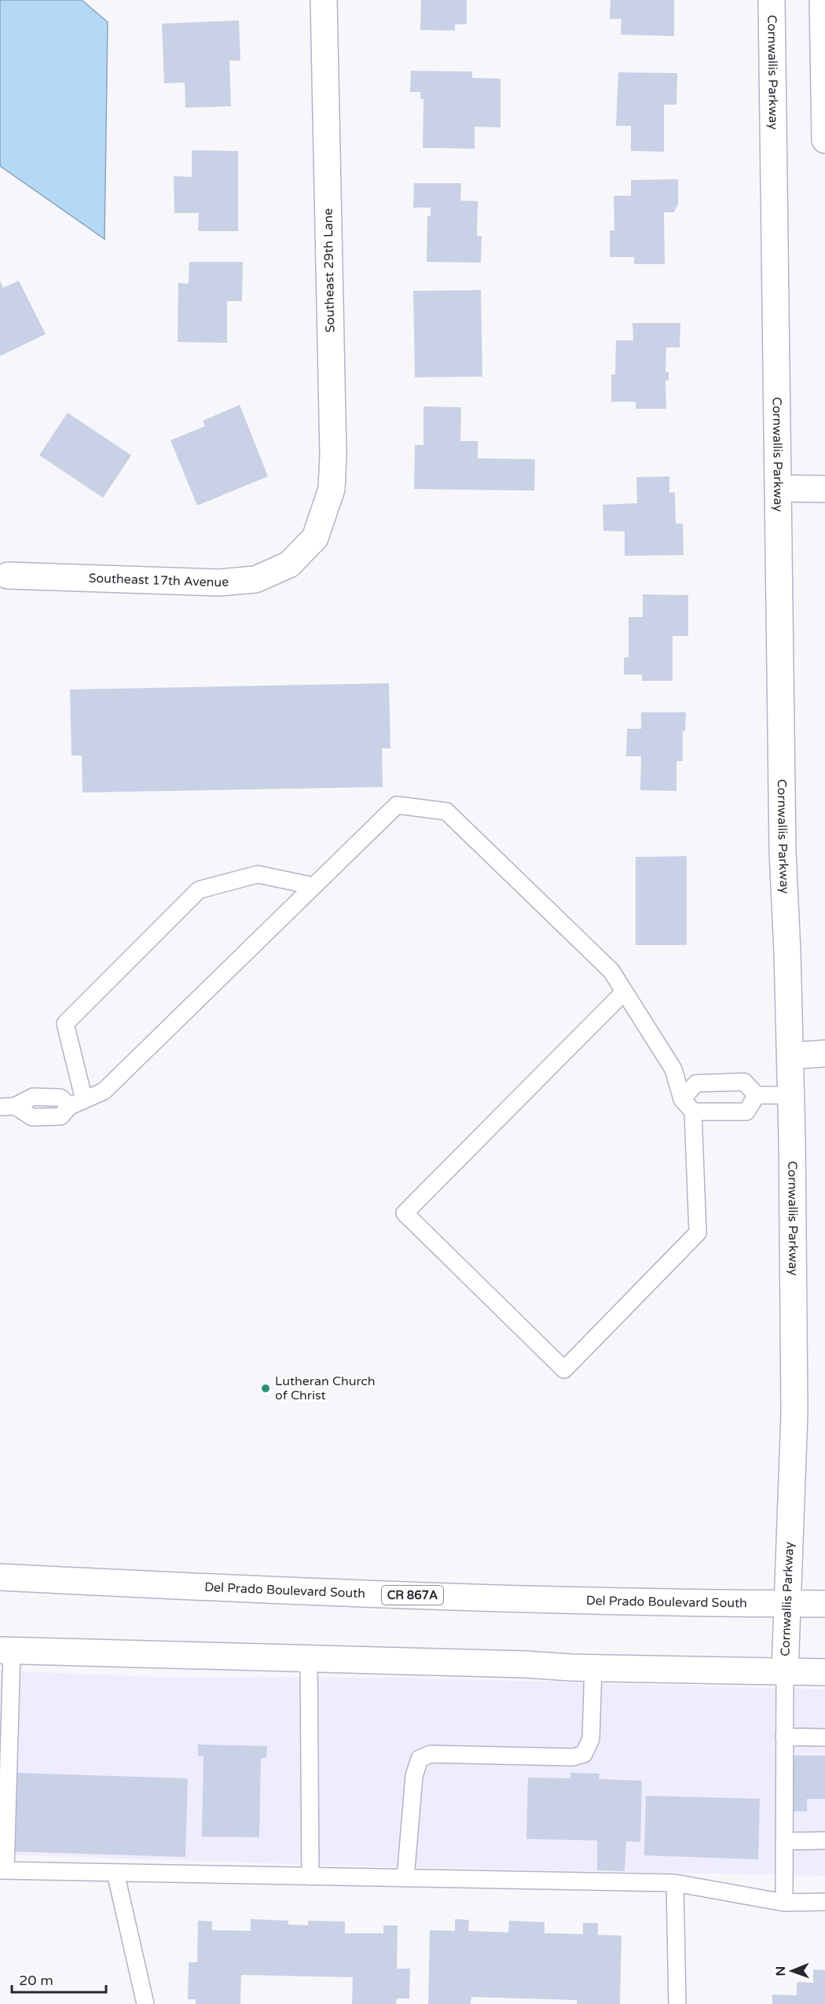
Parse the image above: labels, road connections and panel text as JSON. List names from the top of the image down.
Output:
{
  "streets": {
    "street": [
      "Cornwallis Parkway",
      "Southeast 29th Lane",
      "Southeast 17th Avenue",
      "Del Prado Boulevard South",
      "CR 867A"
    ]
  },
  "crossings": [
    ["Cornwallis Parkway", "Del Prado Boulevard South"],
    ["Southeast 29th Lane", "Southeast 17th Avenue"]
  ],
  "places": ["Lutheran Church of Christ"],
  "scale_bar": "20 m",
  "north": "left"
}
